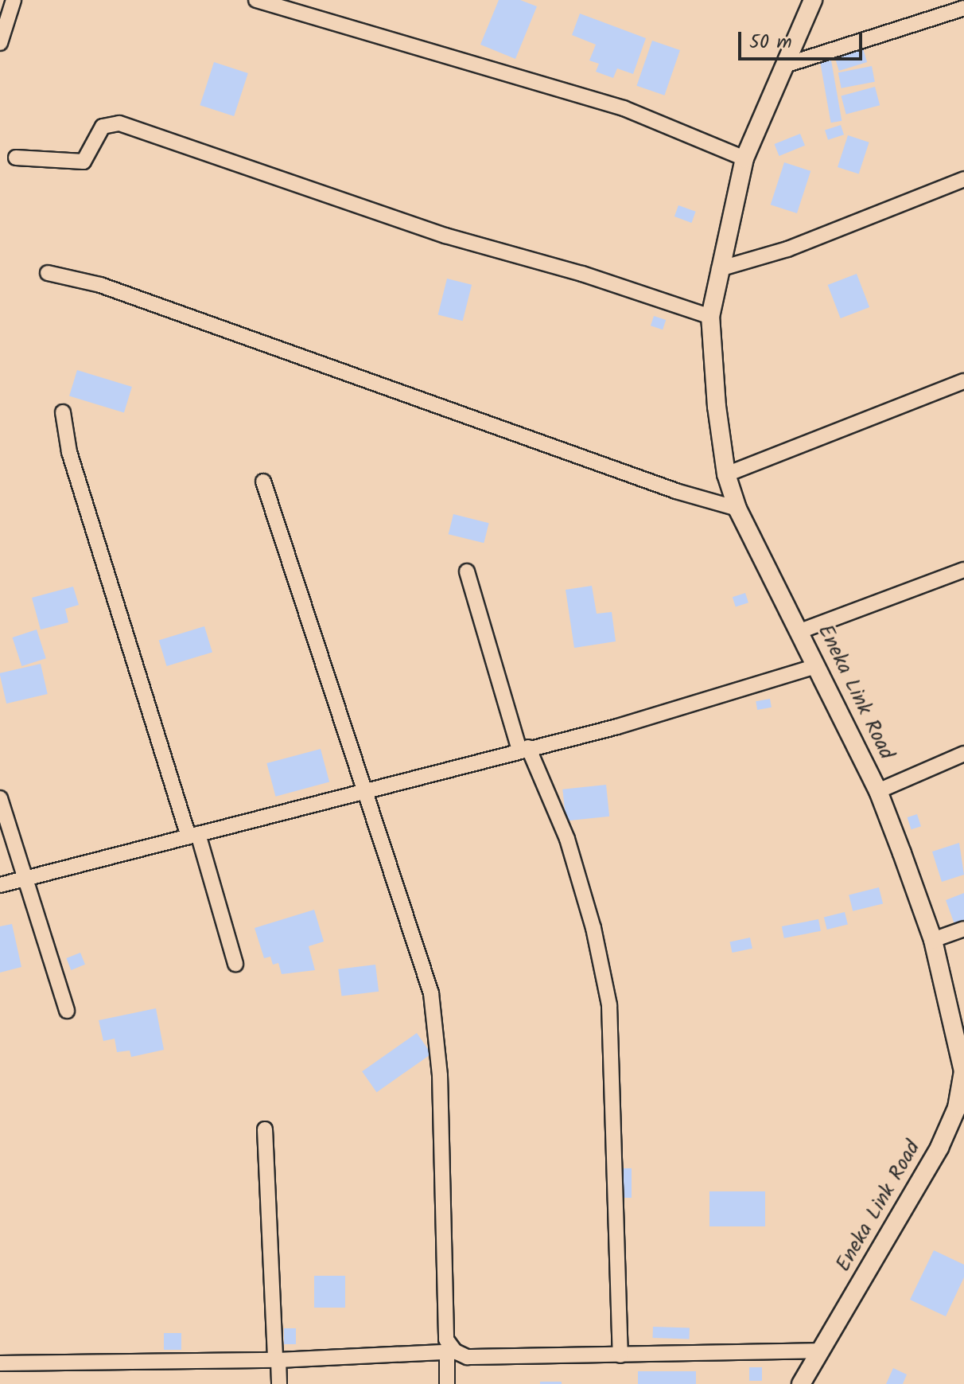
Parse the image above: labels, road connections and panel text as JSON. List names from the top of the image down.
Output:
{
  "streets": {
    "street": ["Eneka Link Road"]
  },
  "scale_bar": "50 m"
}
